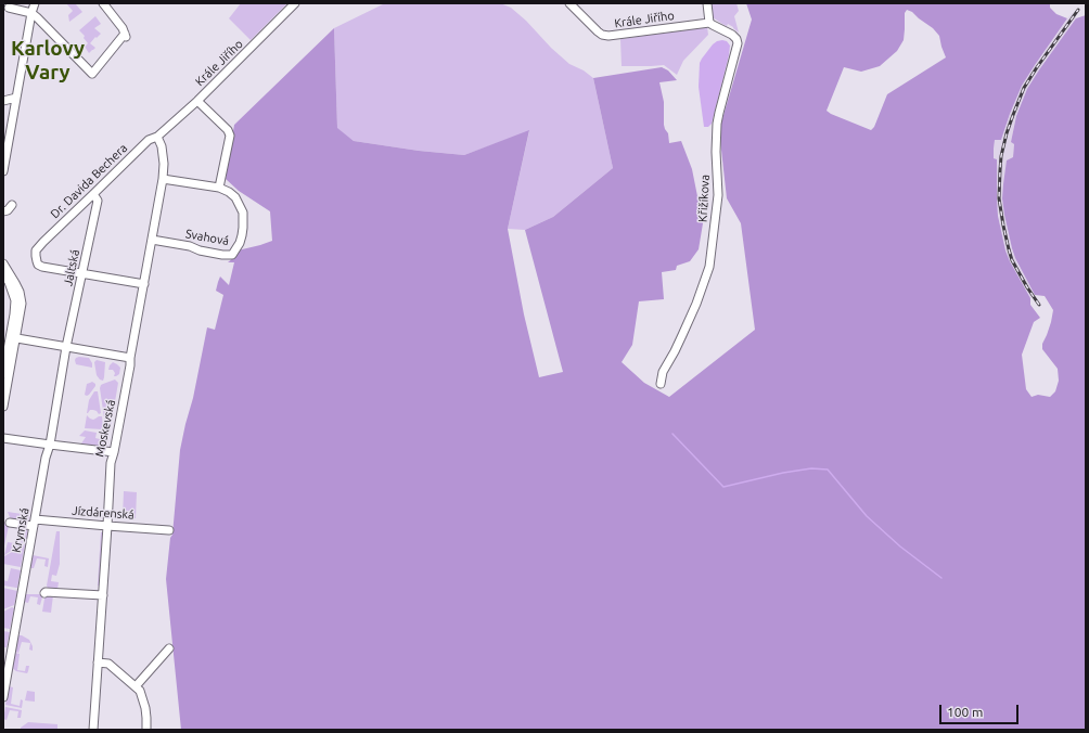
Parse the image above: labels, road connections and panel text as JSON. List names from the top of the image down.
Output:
{
  "streets": {
    "street": [
      "Krále Jiřího",
      "Dr. Davida Bechera",
      "Křižíkova",
      "Svahová",
      "Jaltská",
      "Moskevská",
      "Jízdárenská",
      "Krymská"
    ]
  },
  "crossings": [
    ["Krále Jiřího", "Dr. Davida Bechera"],
    ["Krále Jiřího", "Křižíkova"],
    ["Krále Jiřího", "Moskevská"],
    ["Dr. Davida Bechera", "Jaltská"],
    ["Dr. Davida Bechera", "Moskevská"],
    ["Svahová", "Moskevská"],
    ["Jaltská", "Krymská"],
    ["Moskevská", "Jízdárenská"],
    ["Jízdárenská", "Krymská"]
  ],
  "districts": ["Karlovy Vary"],
  "scale_bar": "100 m"
}
